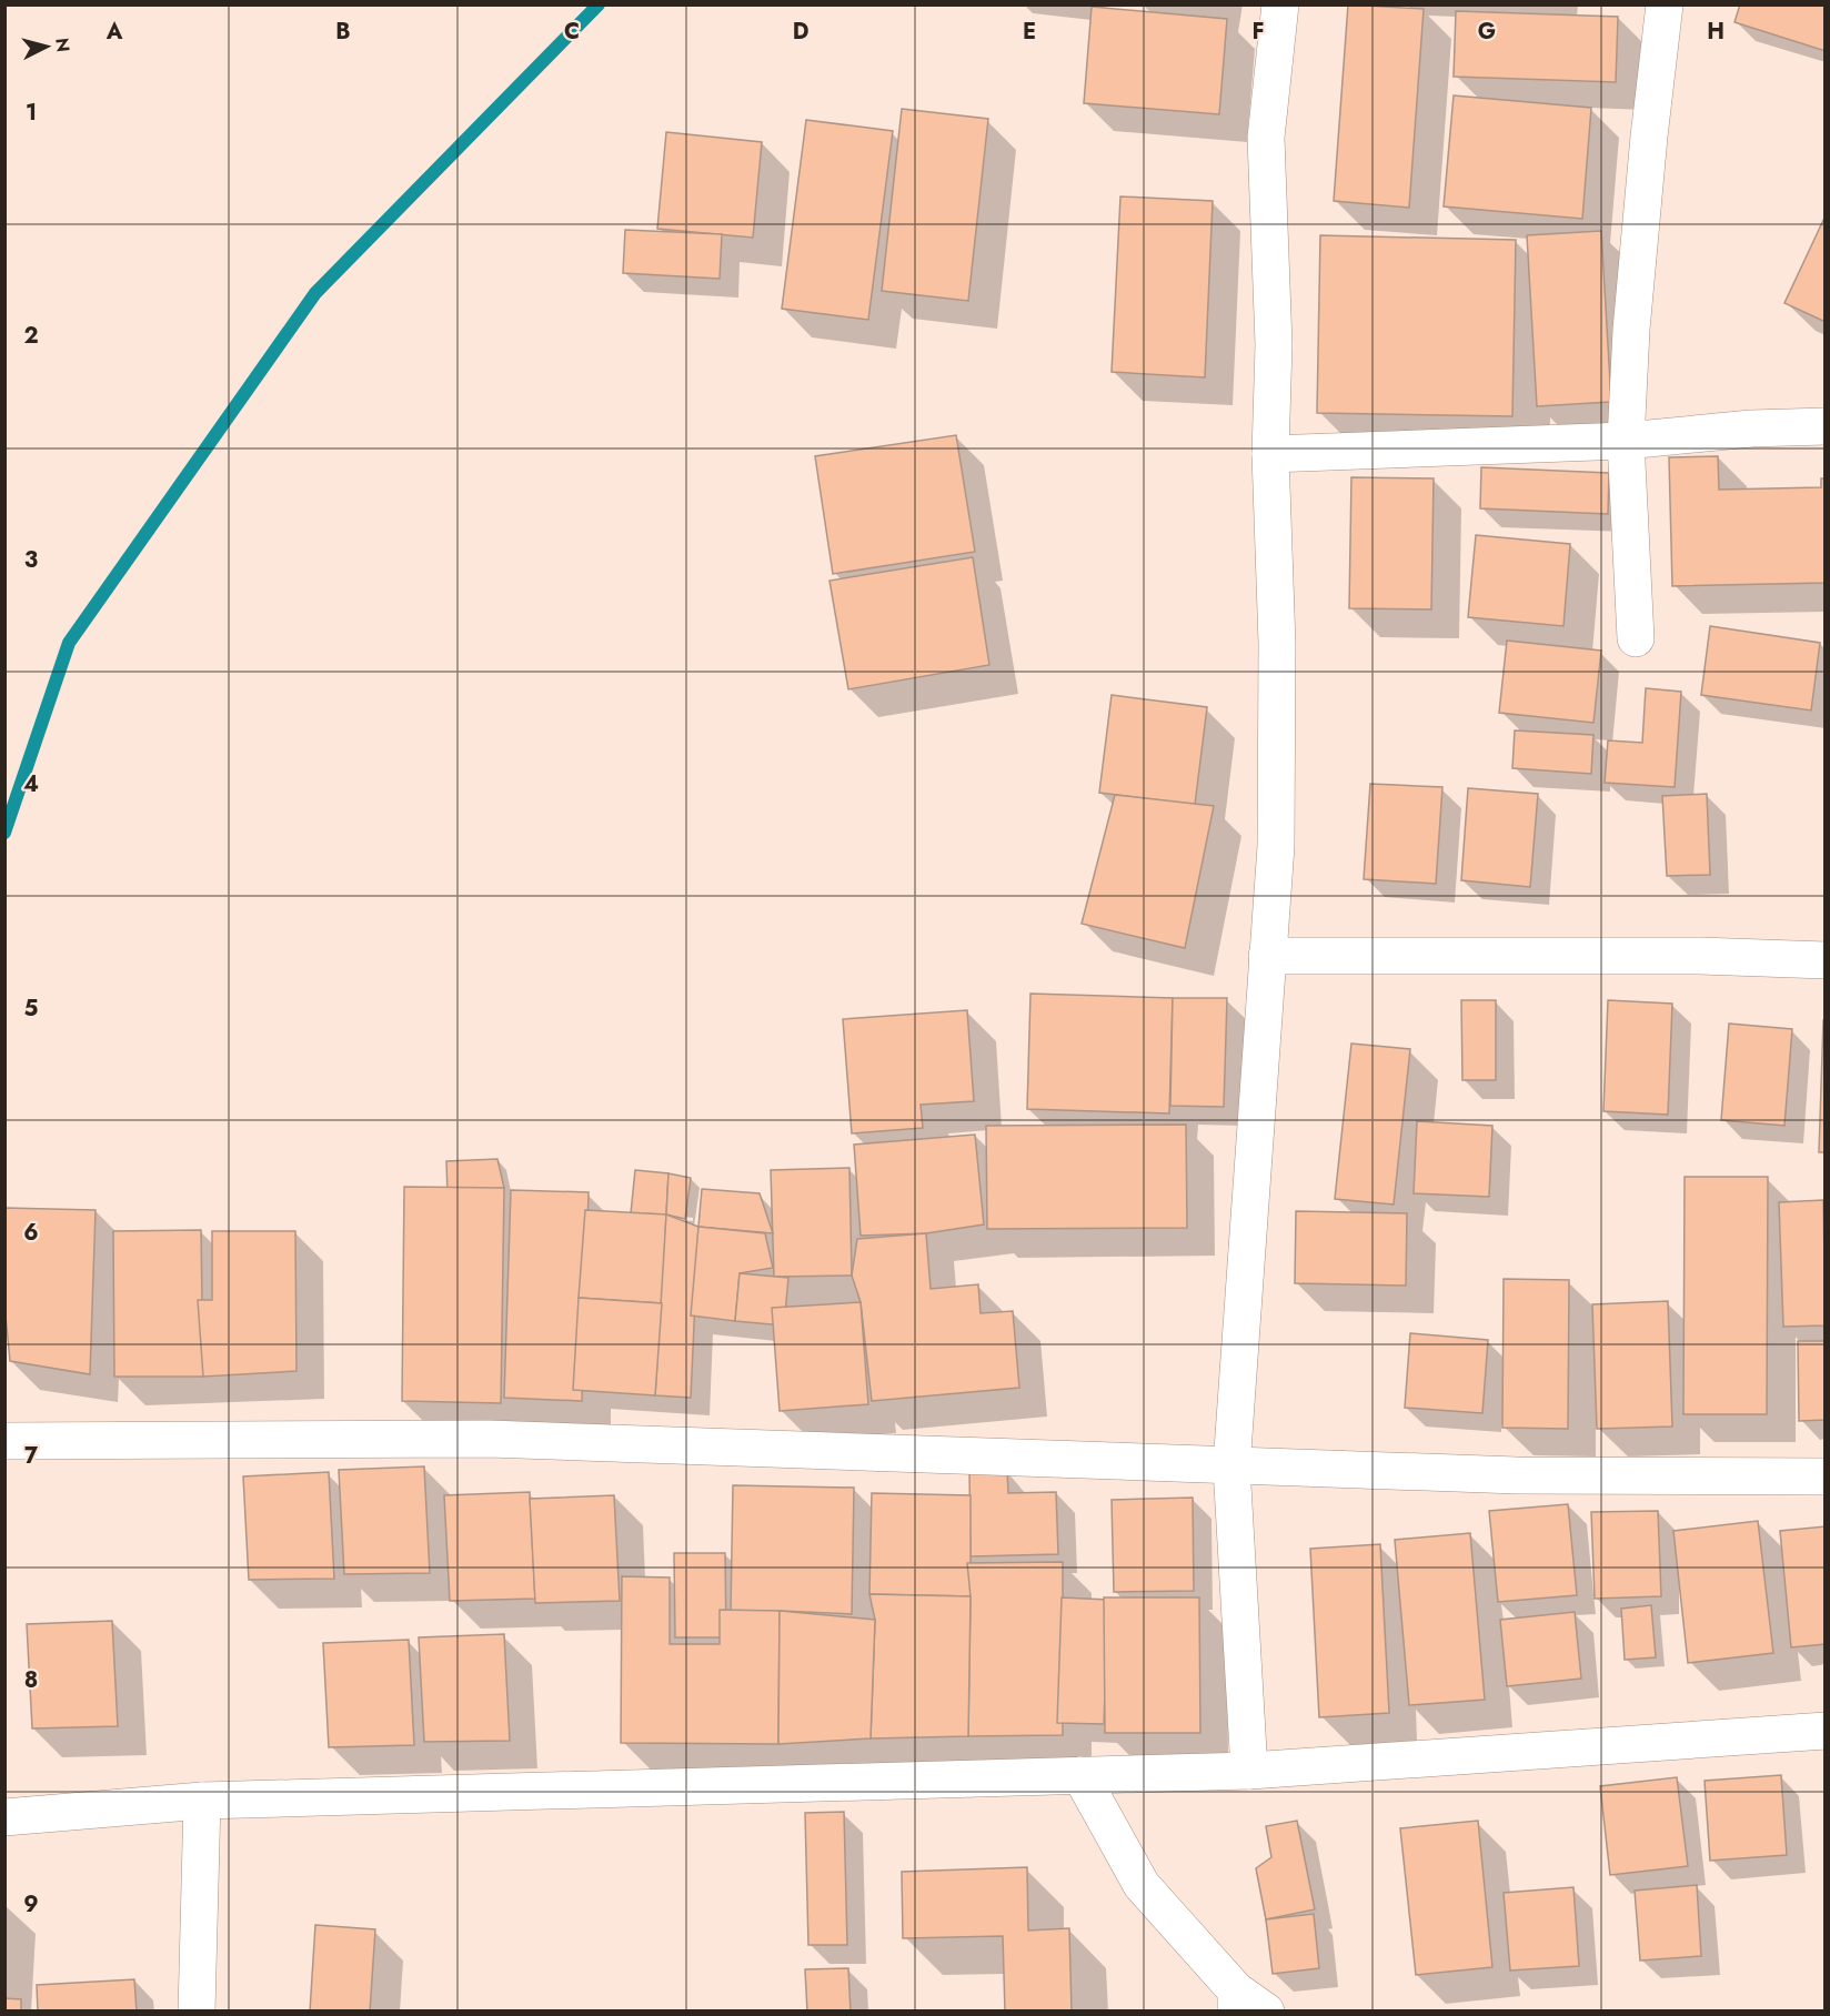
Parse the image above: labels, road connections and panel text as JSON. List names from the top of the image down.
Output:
{
  "north": "right",
  "grid": {
    "columns": [
      "A",
      "B",
      "C",
      "D",
      "E",
      "F",
      "G",
      "H"
    ],
    "rows": [
      "1",
      "2",
      "3",
      "4",
      "5",
      "6",
      "7",
      "8",
      "9"
    ]
  }
}
